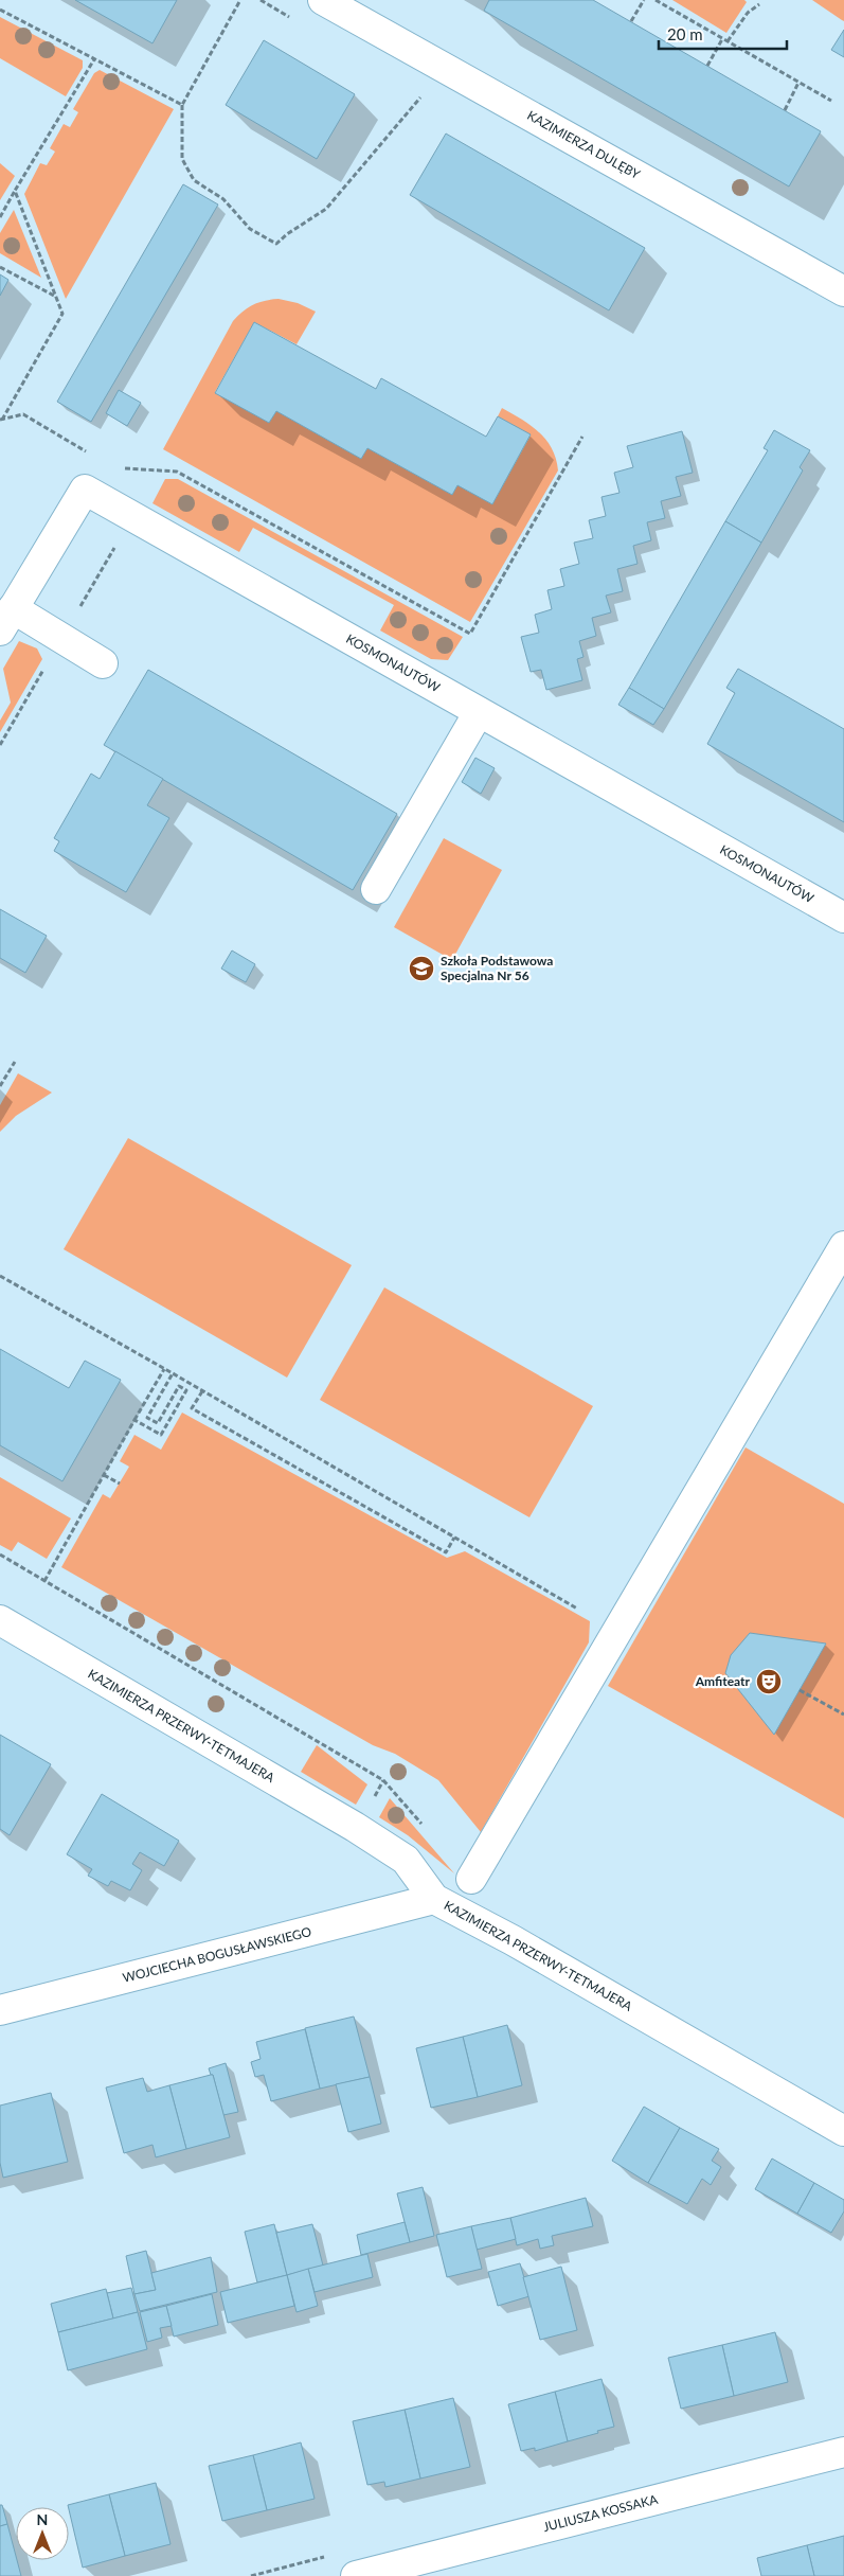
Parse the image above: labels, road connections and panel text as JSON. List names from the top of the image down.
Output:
{
  "streets": {
    "street": [
      "KAZIMIERZA DULĘBY",
      "KOSMONAUTÓW",
      "KAZIMIERZA PRZERWY-TETMAJERA",
      "WOJCIECHA BOGUSŁAWSKIEGO",
      "JULIUSZA KOSSAKA"
    ]
  },
  "crossings": [
    ["KAZIMIERZA PRZERWY-TETMAJERA", "WOJCIECHA BOGUSŁAWSKIEGO"]
  ],
  "places": {
    "school or university": ["Szkoła Podstawowa Specjalna Nr 56"],
    "theatre": ["Amfiteatr"]
  },
  "scale_bar": "20 m",
  "north": "top"
}
